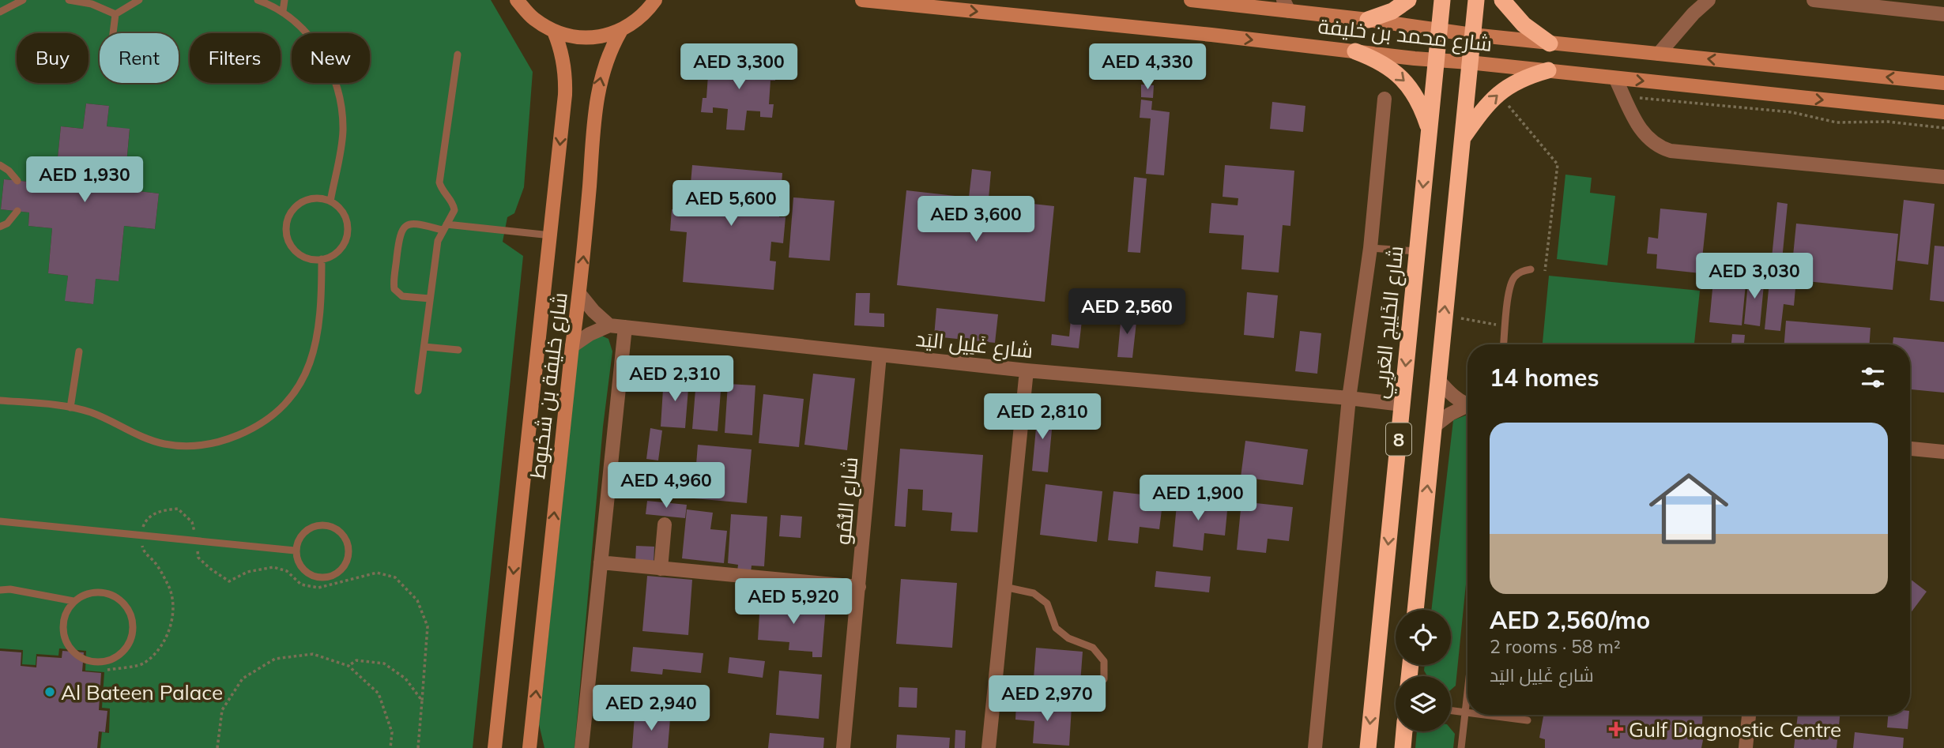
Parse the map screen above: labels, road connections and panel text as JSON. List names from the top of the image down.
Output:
{
  "streets": {
    "highway": ["شارع الخَلِيج العَربِي", "8"],
    "main road": ["شارع محمد بن خليفة", "شارع خليفة بن شخبوط"],
    "street": ["شارع غَلِيل اليَد", "شارع النُّمُو"]
  },
  "crossings": [
    ["شارع محمد بن خليفة", "شارع الخَلِيج العَربِي"],
    ["شارع محمد بن خليفة", "8"],
    ["شارع الخَلِيج العَربِي", "شارع غَلِيل اليَد"],
    ["شارع غَلِيل اليَد", "شارع النُّمُو"]
  ],
  "places": {
    "other": ["Al Bateen Palace"],
    "health": ["Gulf Diagnostic Centre"]
  },
  "page": {
    "chip": [
      "Buy",
      "Rent",
      "Filters",
      "New"
    ],
    "price": [
      "AED 3,300",
      "AED 4,330",
      "AED 1,930",
      "AED 5,600",
      "AED 3,600",
      "AED 3,030",
      "AED 2,560",
      "AED 2,310",
      "AED 2,810",
      "AED 4,960",
      "AED 1,900",
      "AED 5,920",
      "AED 2,970",
      "AED 2,940"
    ],
    "heading": "14 homes",
    "list": [
      {
        "name": "AED 2,560/mo",
        "note": "2 rooms · 58 m² · شارع غَلِيل اليَد"
      }
    ]
  }
}
